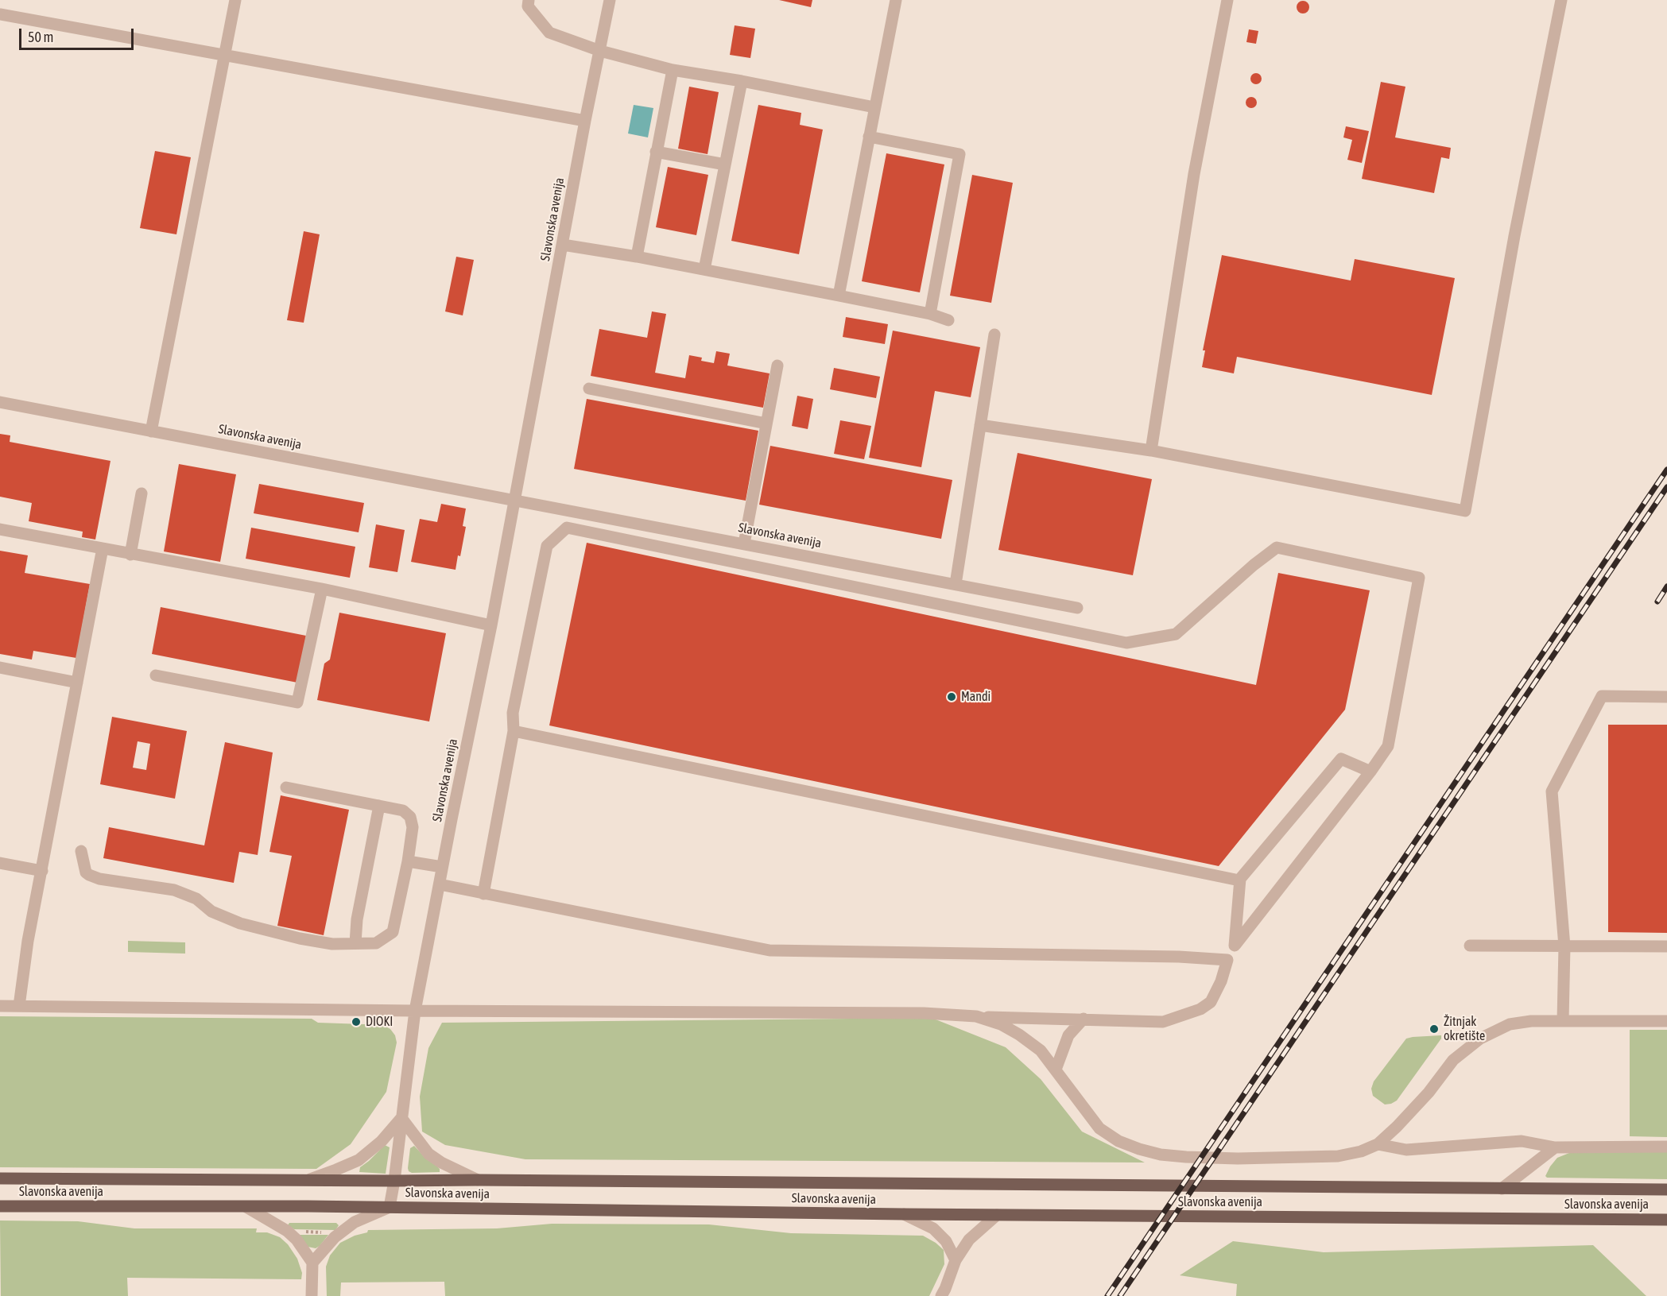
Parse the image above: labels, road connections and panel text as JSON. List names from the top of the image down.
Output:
{
  "streets": {
    "main road": ["Slavonska avenija"]
  },
  "places": ["Mandi", "DIOKI", "Žitnjak okretište"],
  "scale_bar": "50 m"
}
